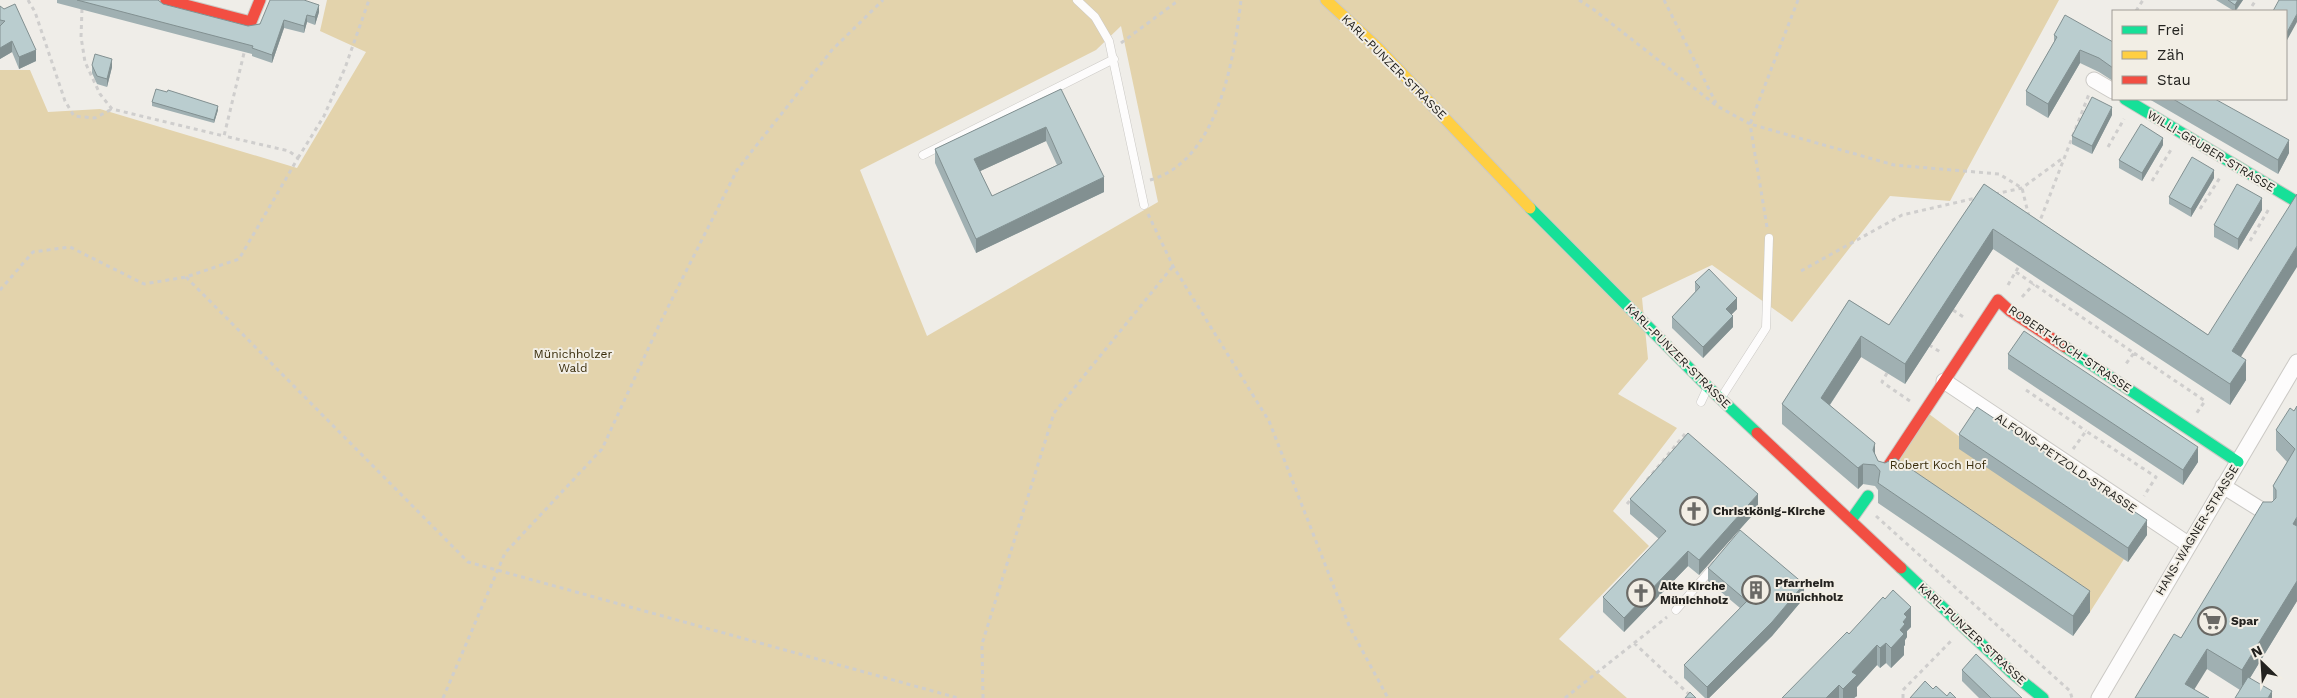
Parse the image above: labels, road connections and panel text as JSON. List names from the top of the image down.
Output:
{
  "streets": {
    "street": [
      "KARL-PUNZER-STRASSE",
      "WILLI-GRUBER-STRASSE",
      "ROBERT-KOCH-STRASSE",
      "ALFONS-PETZOLD-STRASSE",
      "HANS-WAGNER-STRASSE"
    ]
  },
  "crossings": [
    ["ROBERT-KOCH-STRASSE", "ALFONS-PETZOLD-STRASSE"],
    ["ROBERT-KOCH-STRASSE", "HANS-WAGNER-STRASSE"],
    ["ALFONS-PETZOLD-STRASSE", "HANS-WAGNER-STRASSE"]
  ],
  "parks": ["Münichholzer Wald", "Robert Koch Hof"],
  "places": {
    "church": ["Christkönig-Kirche", "Alte Kirche Münichholz"],
    "building": ["Pfarrheim Münichholz"],
    "supermarket": ["Spar"]
  },
  "legend": ["Frei", "Zäh", "Stau"],
  "north": "top left"
}
